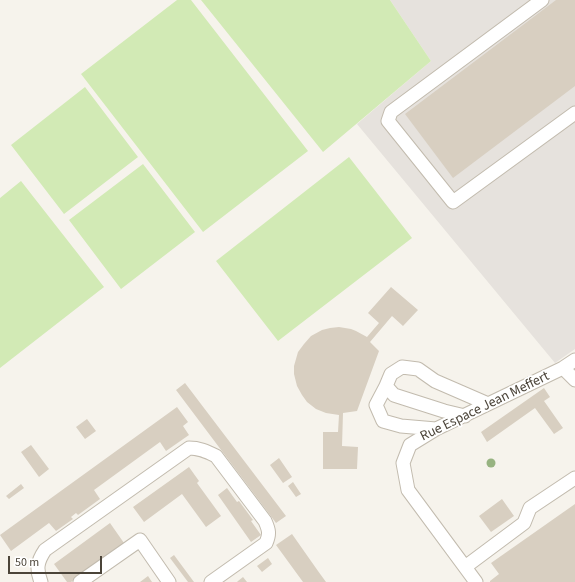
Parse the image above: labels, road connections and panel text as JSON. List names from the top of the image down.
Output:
{
  "streets": {
    "lane": ["Rue Espace Jean Meffert"]
  },
  "scale_bar": "50 m"
}
